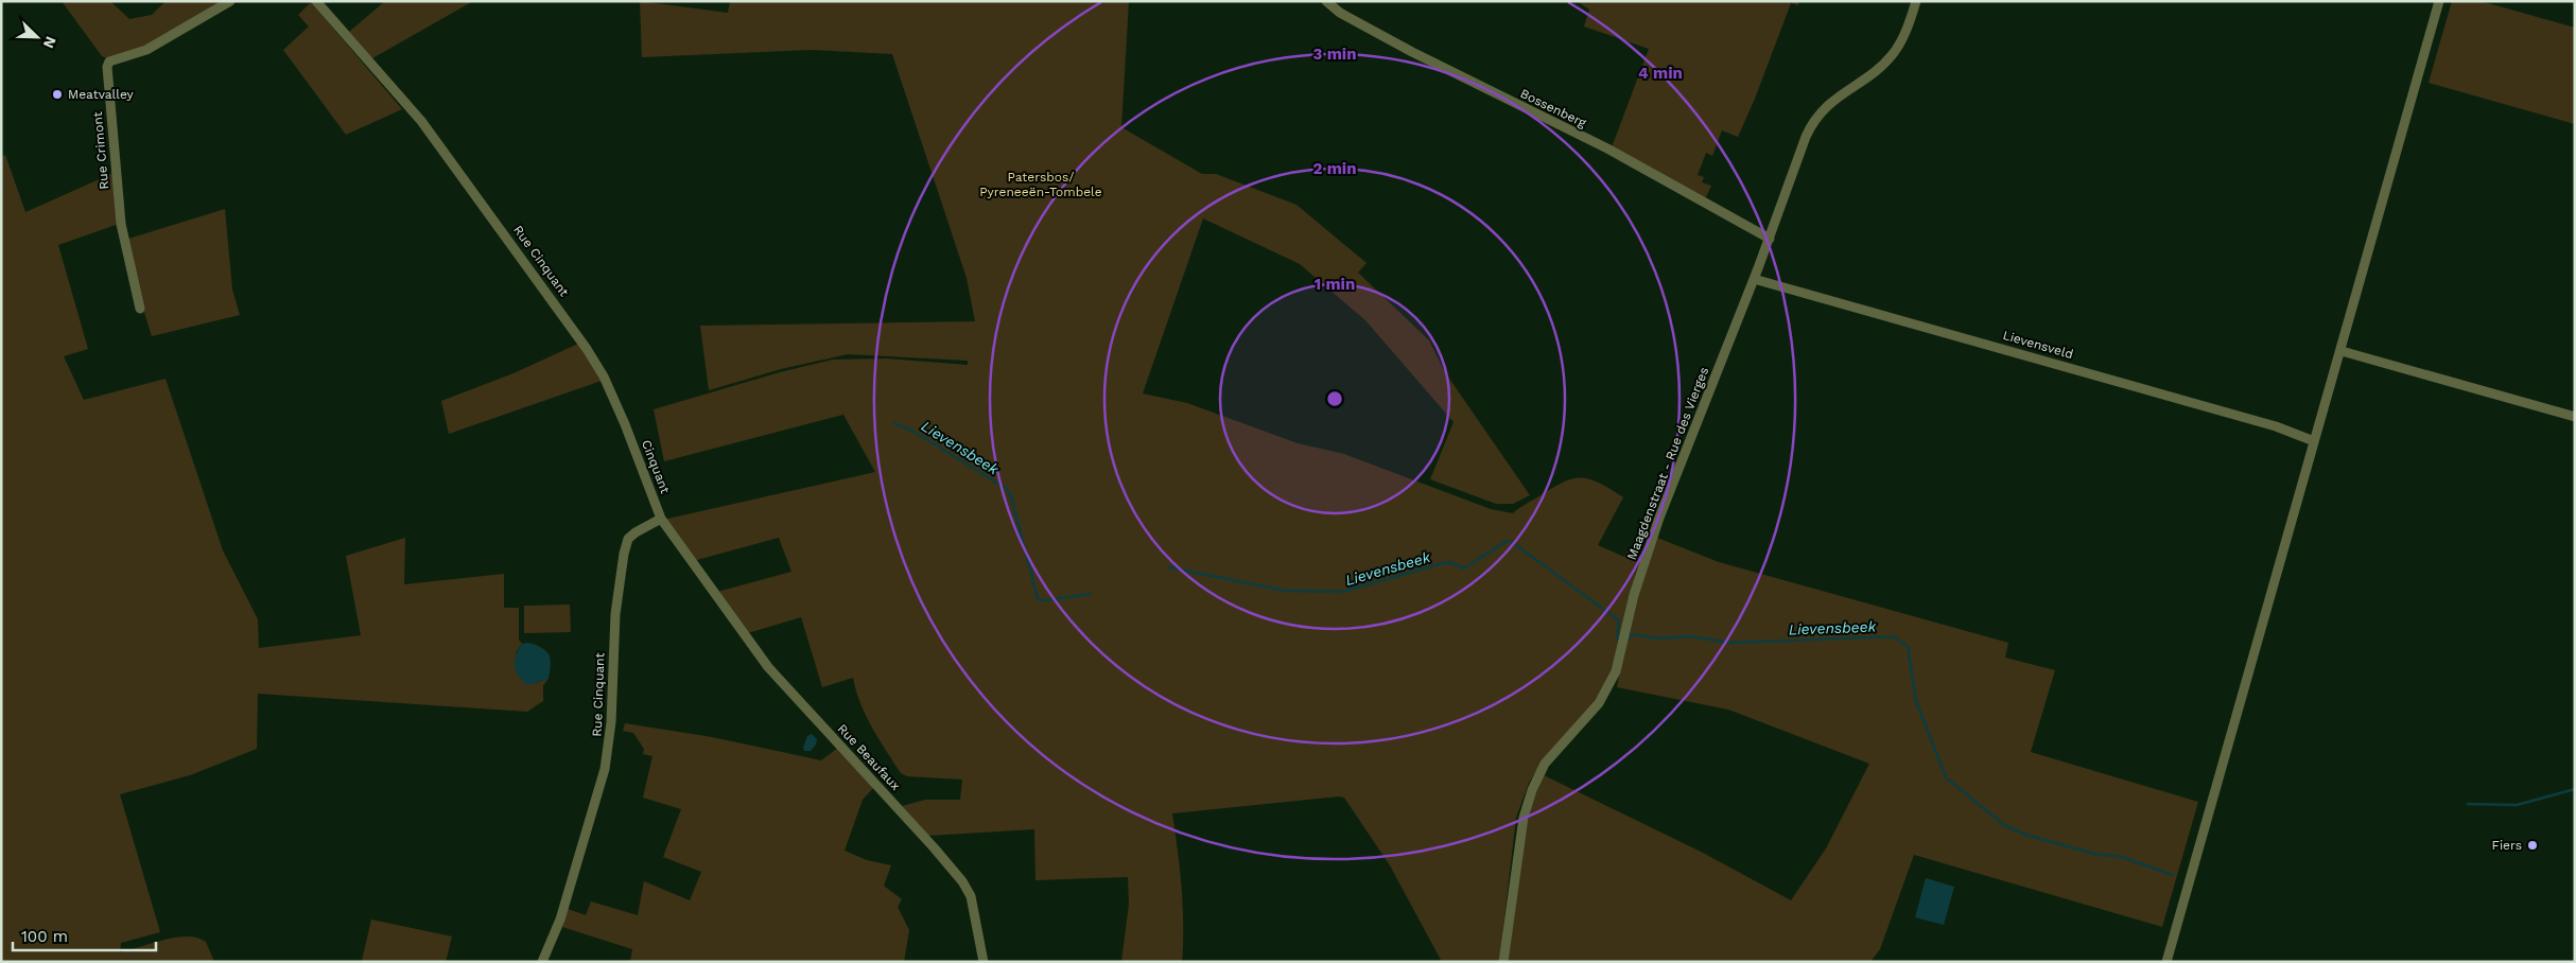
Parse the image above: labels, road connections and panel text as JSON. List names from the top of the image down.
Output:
{
  "streets": {
    "street": [
      "Bossenberg",
      "Rue Crimont",
      "Rue Cinquant",
      "Lievensveld",
      "Maagdenstraat - Rue des Vierges",
      "Cinquant",
      "Rue Beaufaux"
    ]
  },
  "crossings": [
    ["Bossenberg", "Maagdenstraat - Rue des Vierges"],
    ["Rue Cinquant", "Cinquant"],
    ["Rue Cinquant", "Rue Beaufaux"],
    ["Lievensveld", "Maagdenstraat - Rue des Vierges"],
    ["Cinquant", "Rue Beaufaux"]
  ],
  "water": ["Lievensbeek"],
  "parks": ["Patersbos/ Pyreneeën-Tombele"],
  "places": ["Meatvalley", "Fiers"],
  "scale_bar": "100 m",
  "north": "bottom right",
  "rings": [
    "3 min",
    "4 min",
    "2 min",
    "1 min"
  ]
}
